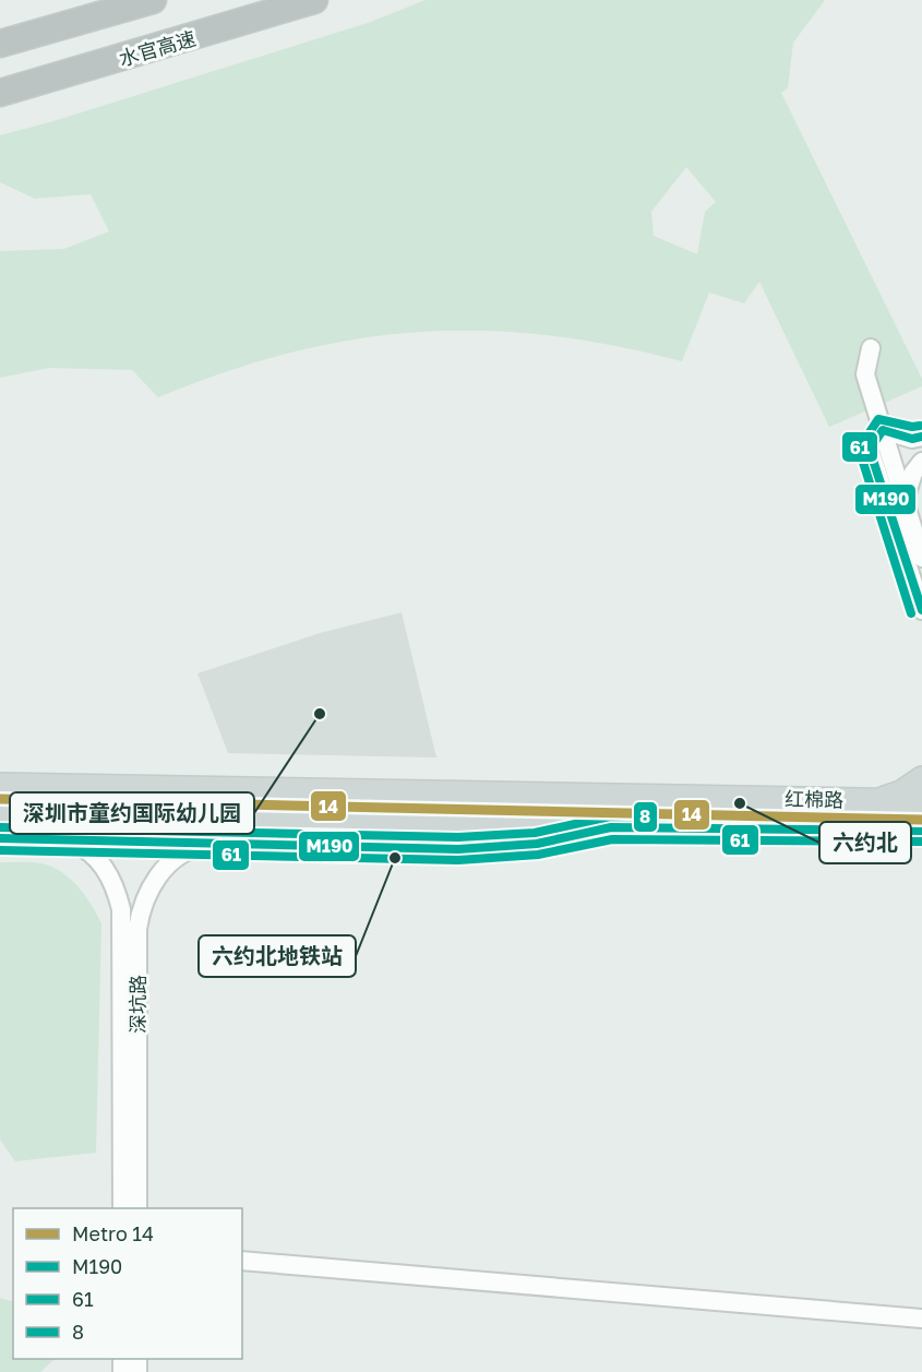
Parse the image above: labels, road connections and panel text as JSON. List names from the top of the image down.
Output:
{
  "streets": {
    "highway": ["水官高速"],
    "main road": ["红棉路"],
    "street": ["深坑路"]
  },
  "places": ["深圳市童约国际幼儿园", "六约北", "六约北地铁站"],
  "lines": [
    "transit line 61",
    "transit line M190",
    "metro line 14",
    "transit line 8"
  ],
  "legend": [
    "Metro 14",
    "M190",
    "61",
    "8"
  ]
}
